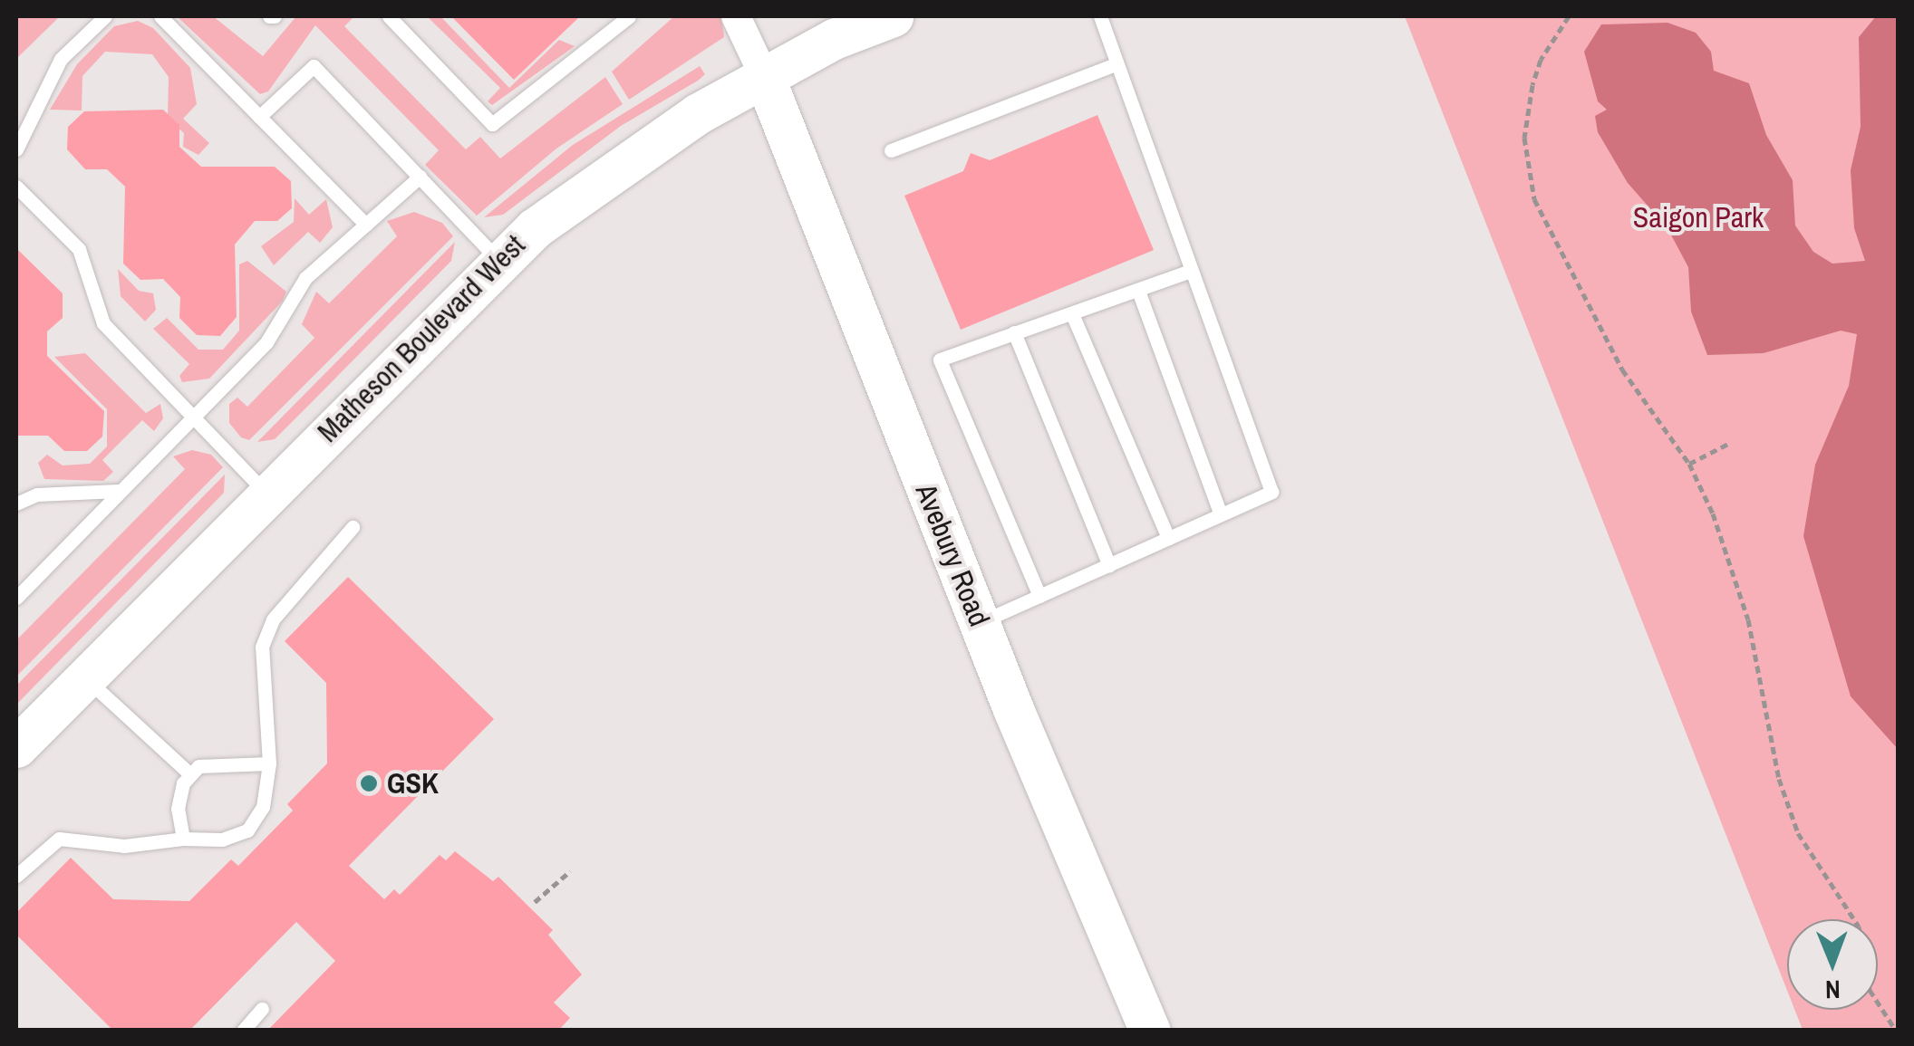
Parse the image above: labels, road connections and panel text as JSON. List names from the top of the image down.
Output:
{
  "streets": {
    "street": ["Matheson Boulevard West", "Avebury Road"]
  },
  "crossings": [
    ["Matheson Boulevard West", "Avebury Road"]
  ],
  "parks": ["Saigon Park"],
  "places": ["GSK"],
  "north": "bottom"
}
